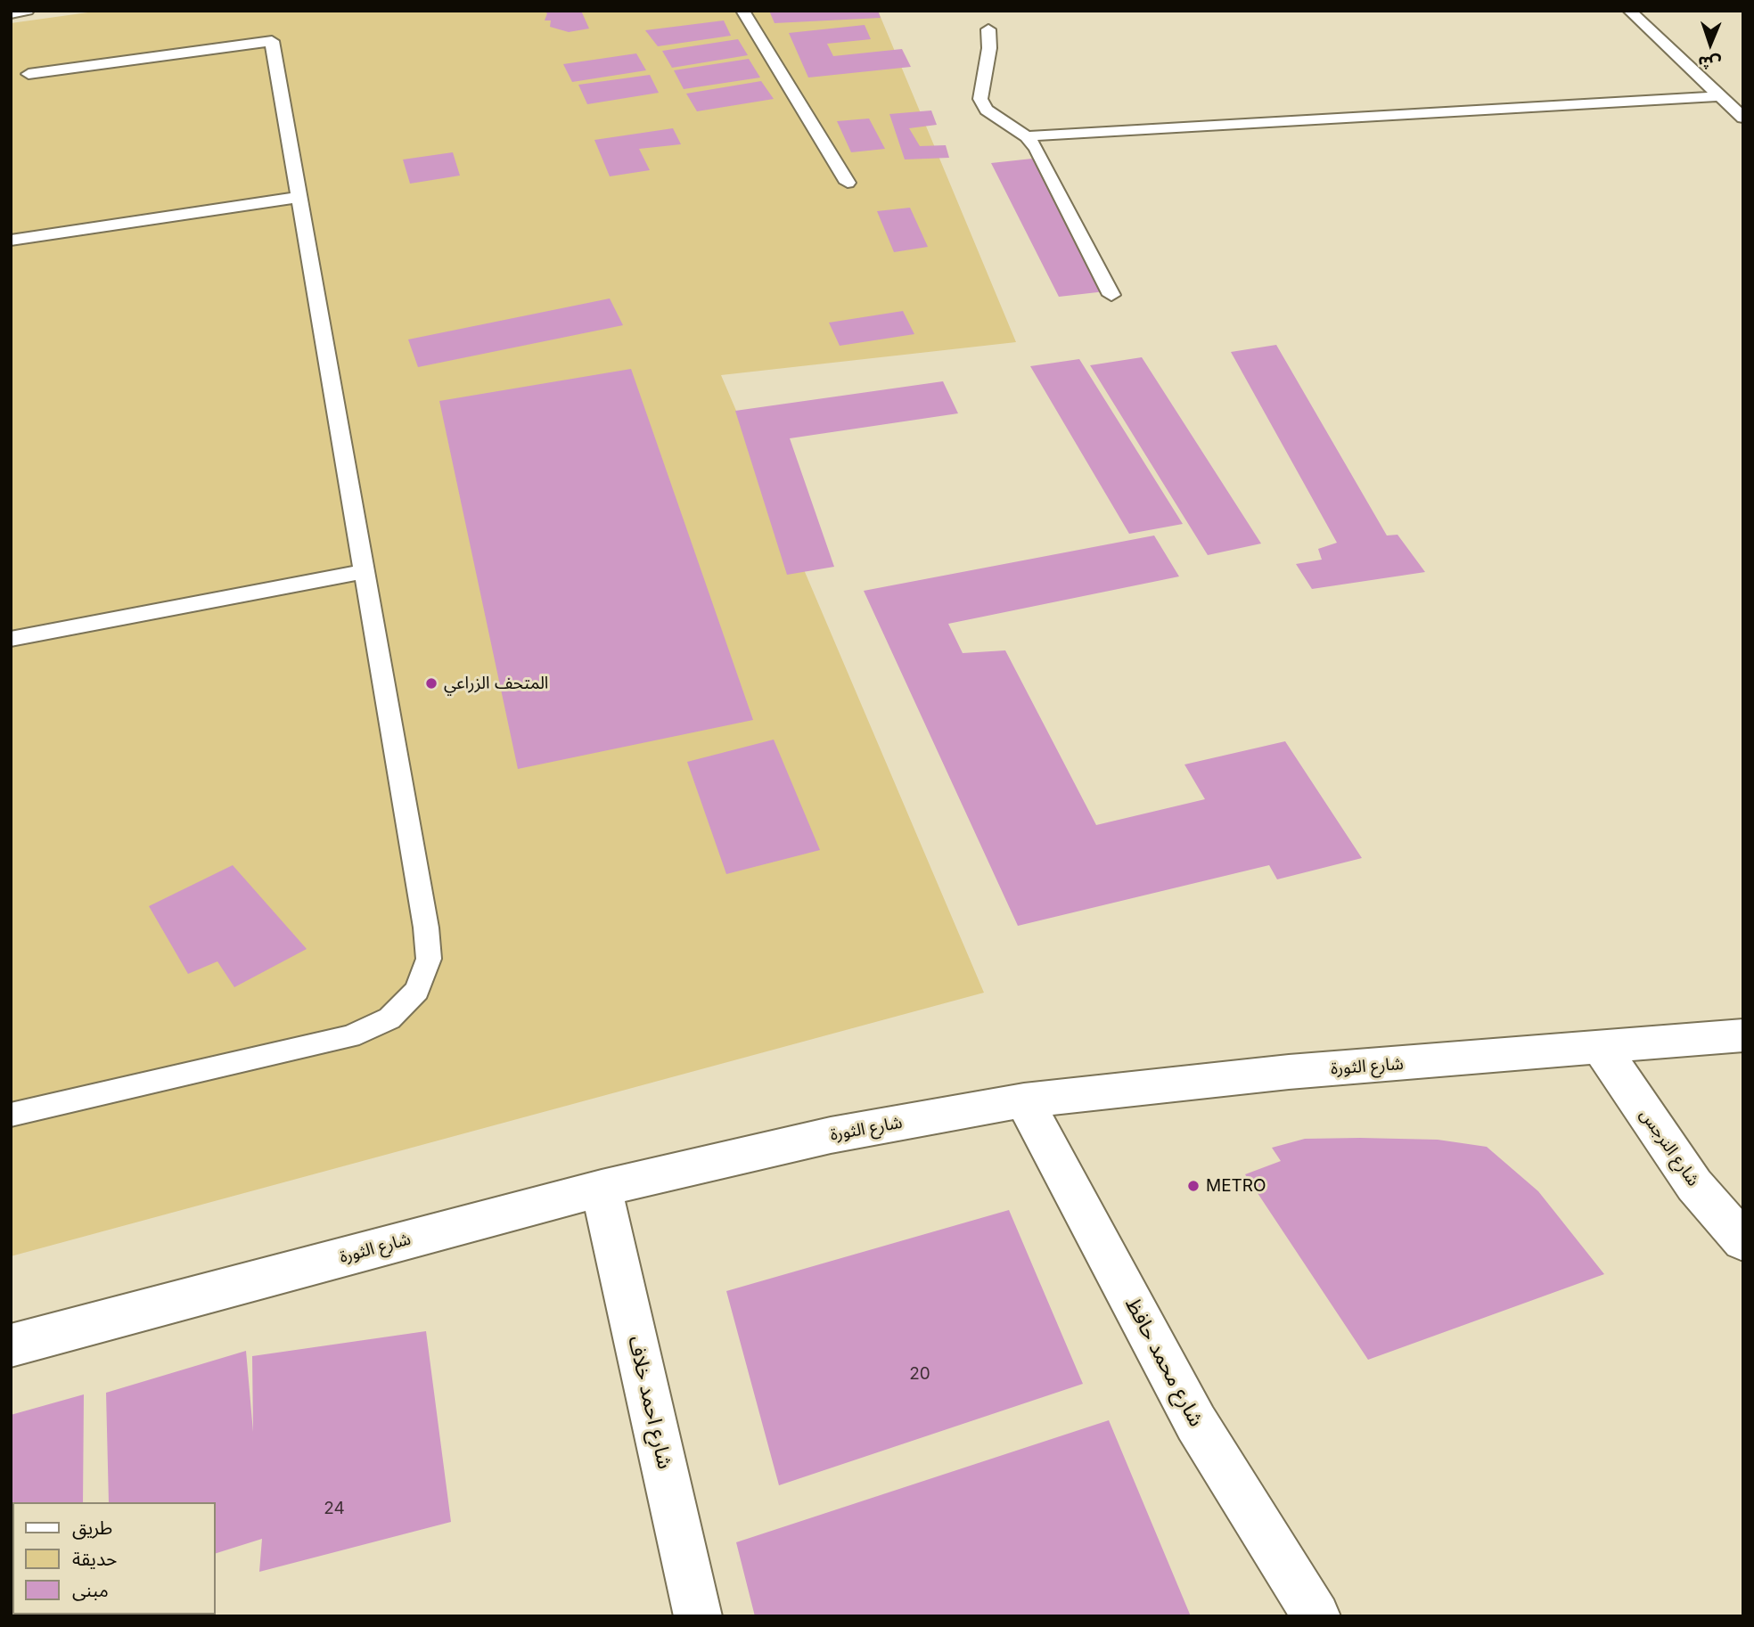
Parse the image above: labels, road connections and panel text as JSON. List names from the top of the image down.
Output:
{
  "streets": {
    "street": [
      "شارع الثورة",
      "شارع النرجس",
      "شارع محمد حافظ",
      "شارع احمد خلاف"
    ]
  },
  "crossings": [
    ["شارع الثورة", "شارع النرجس"],
    ["شارع الثورة", "شارع محمد حافظ"],
    ["شارع الثورة", "شارع احمد خلاف"]
  ],
  "places": ["المتحف الزراعي", "METRO"],
  "house_numbers": ["20", "24"],
  "legend": ["طريق", "حديقة", "مبنى"],
  "north": "bottom"
}
